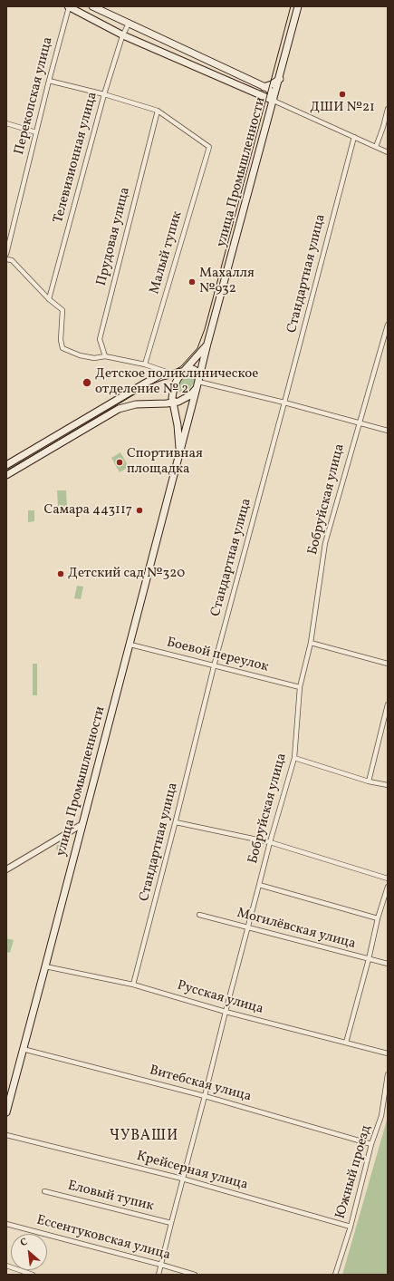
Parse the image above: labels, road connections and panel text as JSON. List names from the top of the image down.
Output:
{
  "streets": {
    "main road": ["улица Промышленности"],
    "street": [
      "Перекопская улица",
      "Телевизионная улица",
      "Прудовая улица",
      "Малый тупик",
      "Стандартная улица",
      "Бобруйская улица",
      "Боевой переулок",
      "Могилёвская улица",
      "Русская улица",
      "Витебская улица",
      "Крейсерная улица",
      "Южный проезд",
      "Еловый тупик",
      "Ессентуковская улица"
    ]
  },
  "crossings": [
    ["улица Промышленности", "Боевой переулок"],
    ["улица Промышленности", "Русская улица"],
    ["улица Промышленности", "Витебская улица"],
    ["Прудовая улица", "Малый тупик"],
    ["Стандартная улица", "Боевой переулок"],
    ["Стандартная улица", "Русская улица"],
    ["Бобруйская улица", "Боевой переулок"],
    ["Бобруйская улица", "Могилёвская улица"],
    ["Бобруйская улица", "Русская улица"],
    ["Бобруйская улица", "Витебская улица"],
    ["Бобруйская улица", "Крейсерная улица"],
    ["Бобруйская улица", "Еловый тупик"],
    ["Бобруйская улица", "Ессентуковская улица"],
    ["Витебская улица", "Южный проезд"],
    ["Крейсерная улица", "Южный проезд"]
  ],
  "districts": ["ЧУВАШИ"],
  "places": [
    "ДШИ №21",
    "Махалля №932",
    "Детское поликлиническое отделение № 2",
    "Спортивная площадка",
    "Самара 443117",
    "Детский сад №320"
  ],
  "north": "top left"
}
